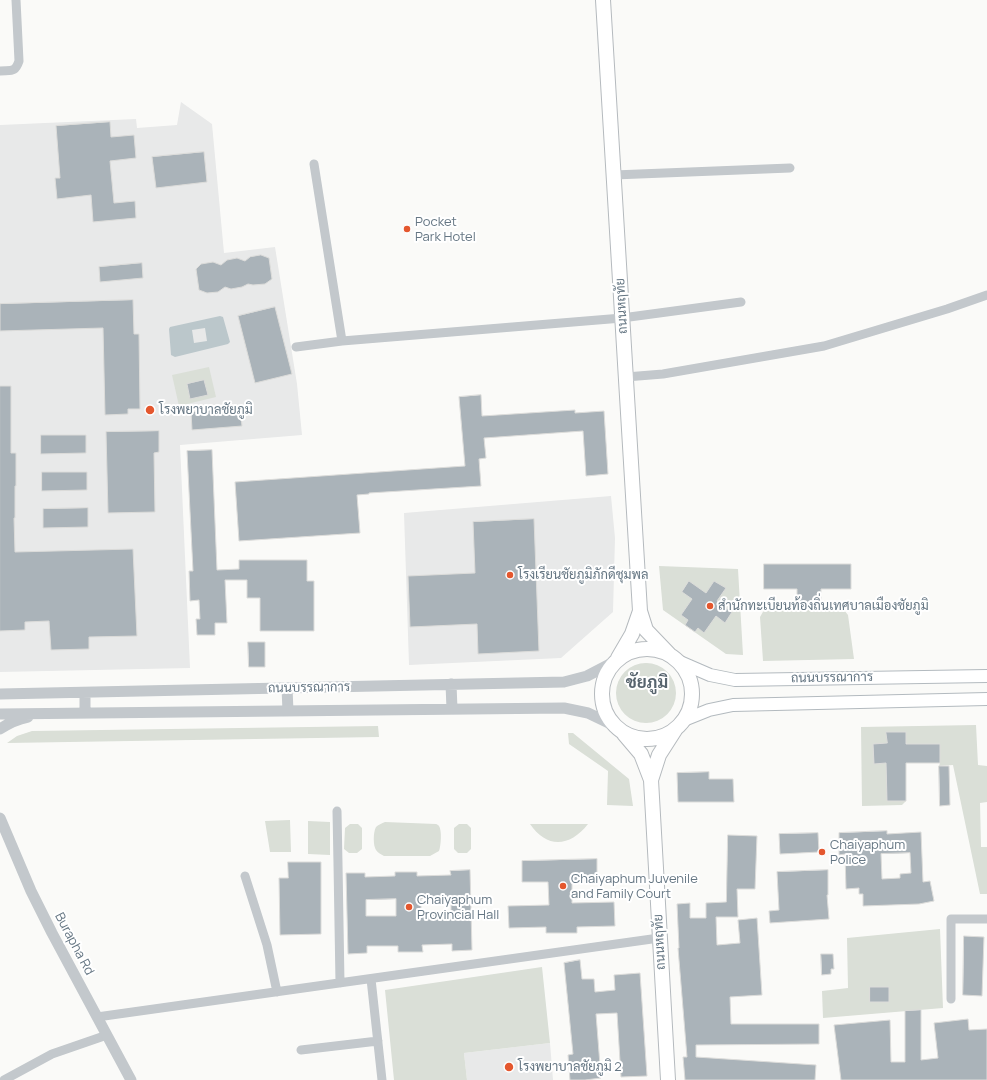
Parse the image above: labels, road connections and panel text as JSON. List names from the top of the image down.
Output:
{
  "streets": {
    "main road": ["ถนนหฤทัย", "ถนนบรรณาการ"],
    "street": ["Burapha Rd"]
  },
  "crossings": [
    ["ถนนหฤทัย", "ถนนบรรณาการ"]
  ],
  "districts": ["ชัยภูมิ"],
  "places": [
    "Pocket Park Hotel",
    "โรงพยาบาลชัยภูมิ",
    "โรงเรียนชัยภูมิภักดีชุมพล",
    "สำนักทะเบียนท้องถิ่นเทศบาลเมืองชัยภูมิ",
    "Chaiyaphum Police",
    "Chaiyaphum Juvenile and Family Court",
    "Chaiyaphum Provincial Hall",
    "โรงพยาบาลชัยภูมิ 2"
  ]
}
